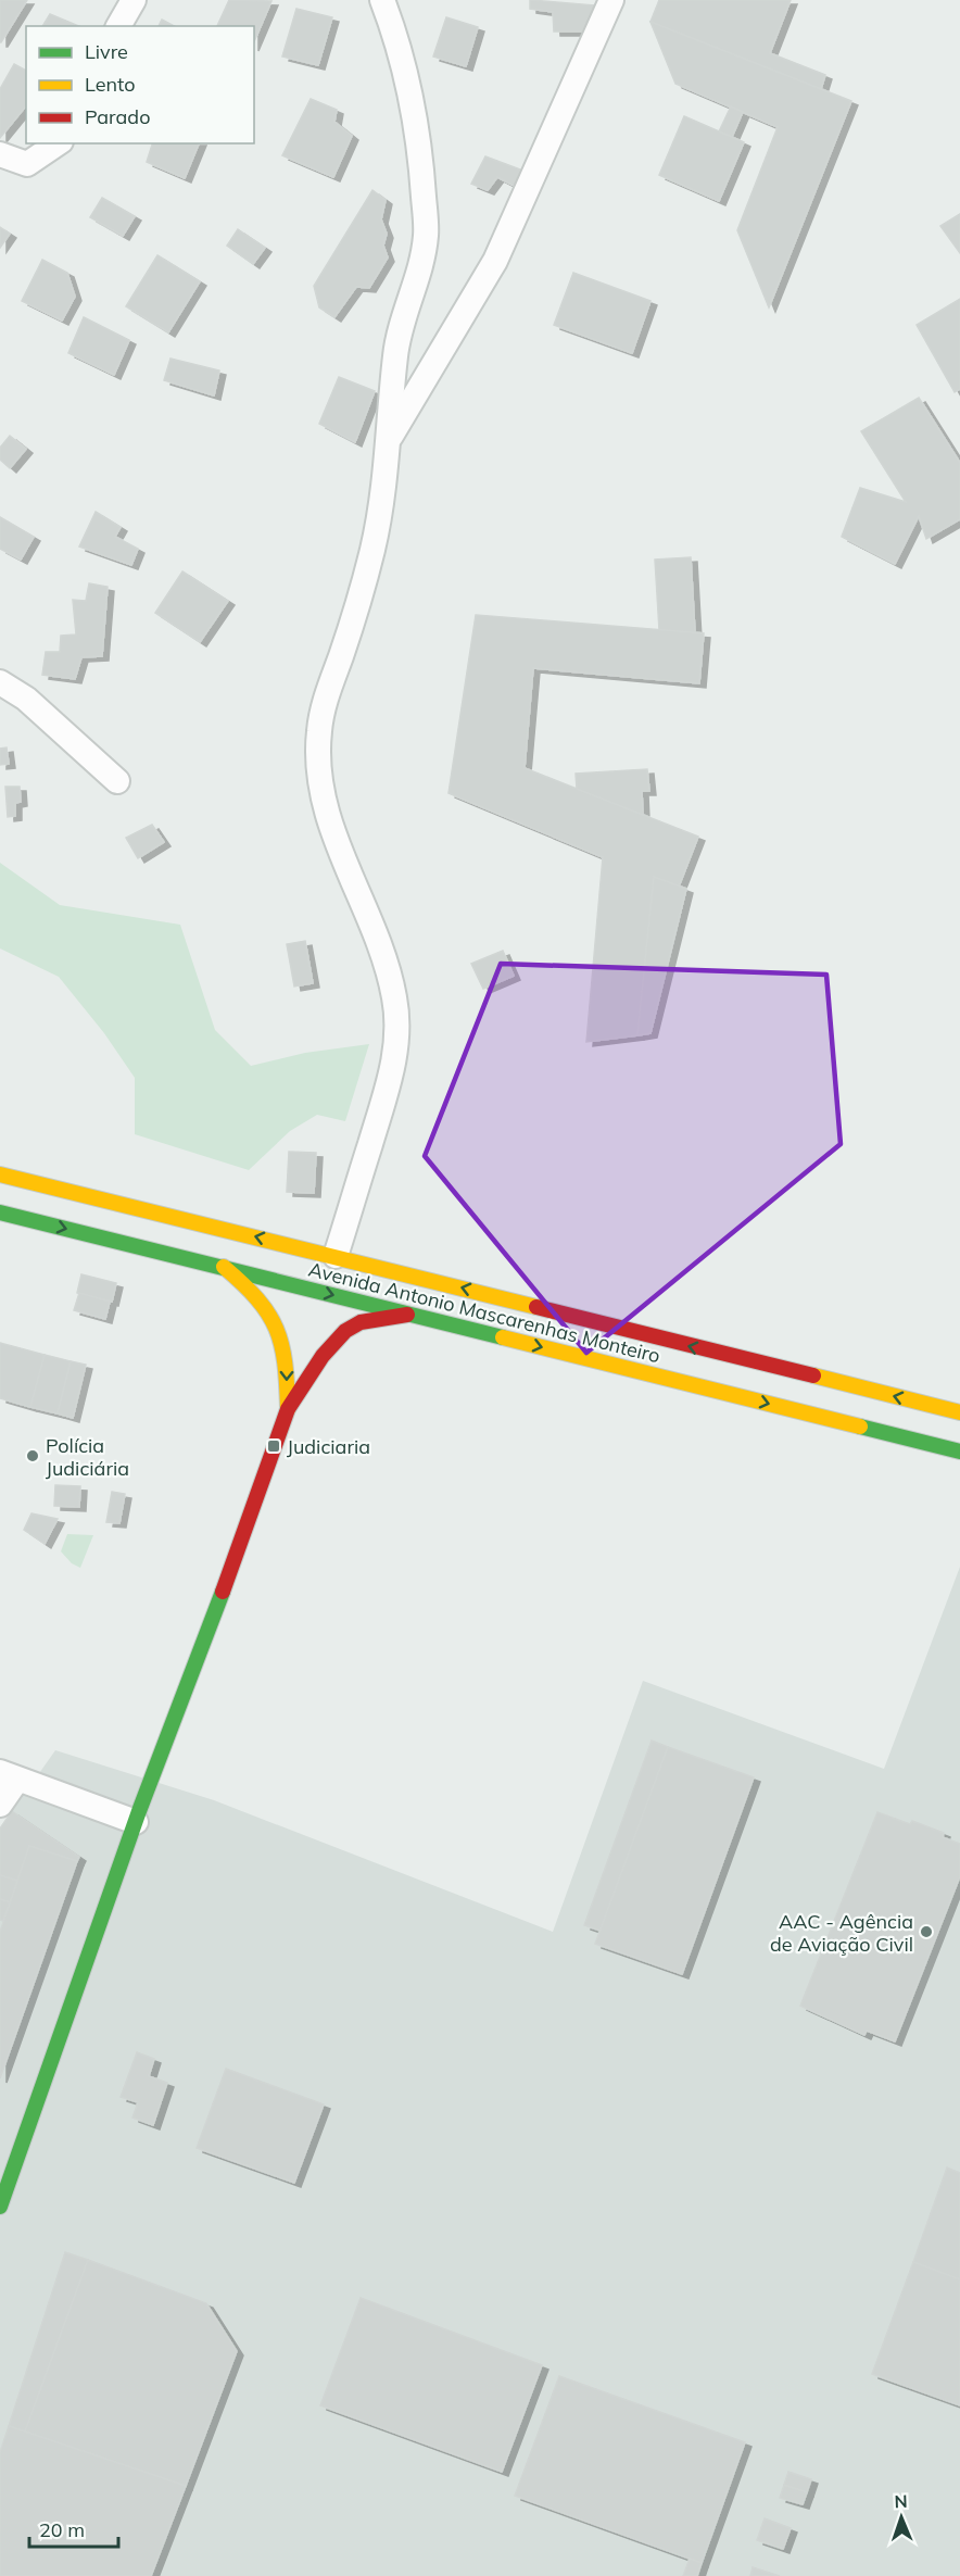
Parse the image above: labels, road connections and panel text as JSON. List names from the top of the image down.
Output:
{
  "streets": {
    "main road": ["Avenida Antonio Mascarenhas Monteiro"]
  },
  "places": {
    "transit": ["Judiciaria"],
    "other": ["Polícia Judiciária", "AAC - Agência de Aviação Civil"]
  },
  "legend": ["Livre", "Lento", "Parado"],
  "scale_bar": "20 m",
  "north": "top"
}
